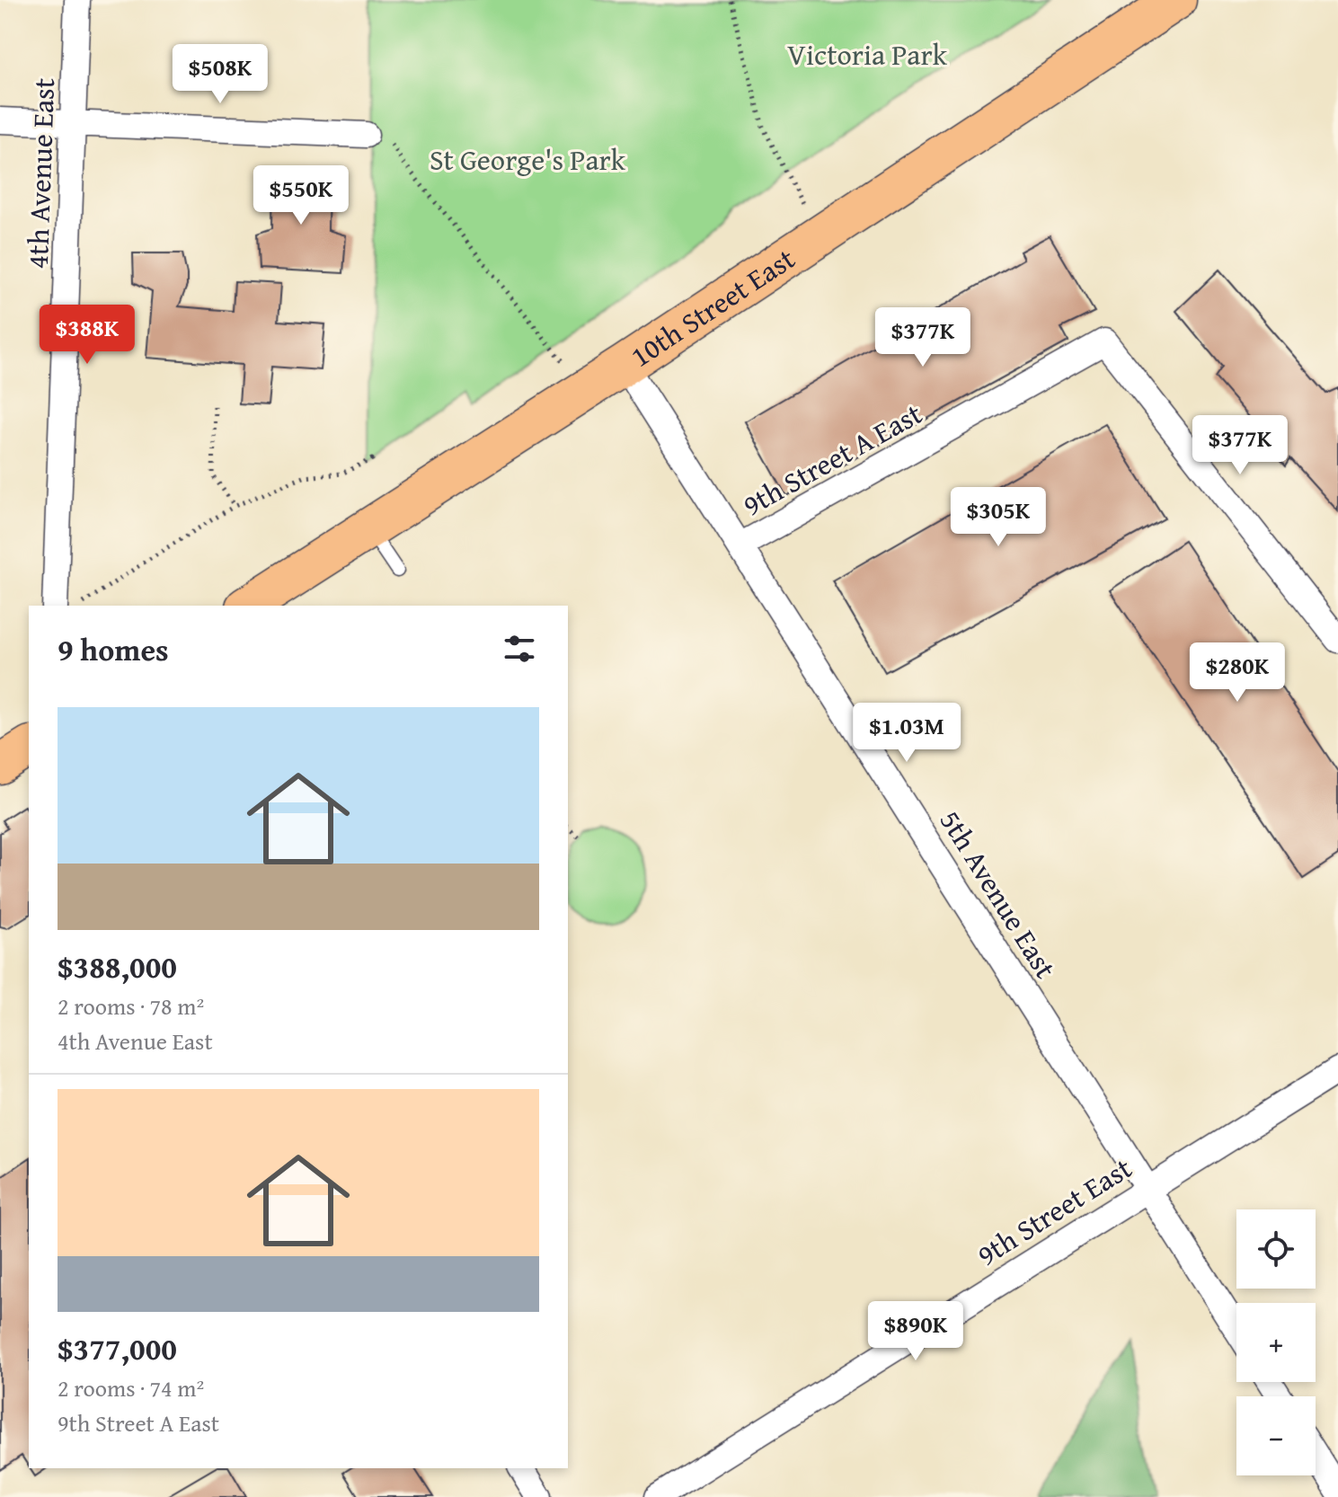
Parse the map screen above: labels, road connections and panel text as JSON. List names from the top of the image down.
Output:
{
  "streets": {
    "main road": ["10th Street East"],
    "street": [
      "4th Avenue East",
      "9th Street A East",
      "5th Avenue East",
      "9th Street East"
    ]
  },
  "crossings": [
    ["10th Street East", "5th Avenue East"],
    ["9th Street A East", "5th Avenue East"],
    ["5th Avenue East", "9th Street East"]
  ],
  "parks": ["Victoria Park", "St George's Park"],
  "page": {
    "price": [
      "$508K",
      "$550K",
      "$388K",
      "$377K",
      "$377K",
      "$305K",
      "$280K",
      "$1.03M",
      "$890K"
    ],
    "heading": "9 homes",
    "list": [
      {
        "name": "$388,000",
        "note": "2 rooms · 78 m² · 4th Avenue East"
      },
      {
        "name": "$377,000",
        "note": "2 rooms · 74 m² · 9th Street A East"
      }
    ],
    "map_buttons": ["+", "−"]
  }
}
